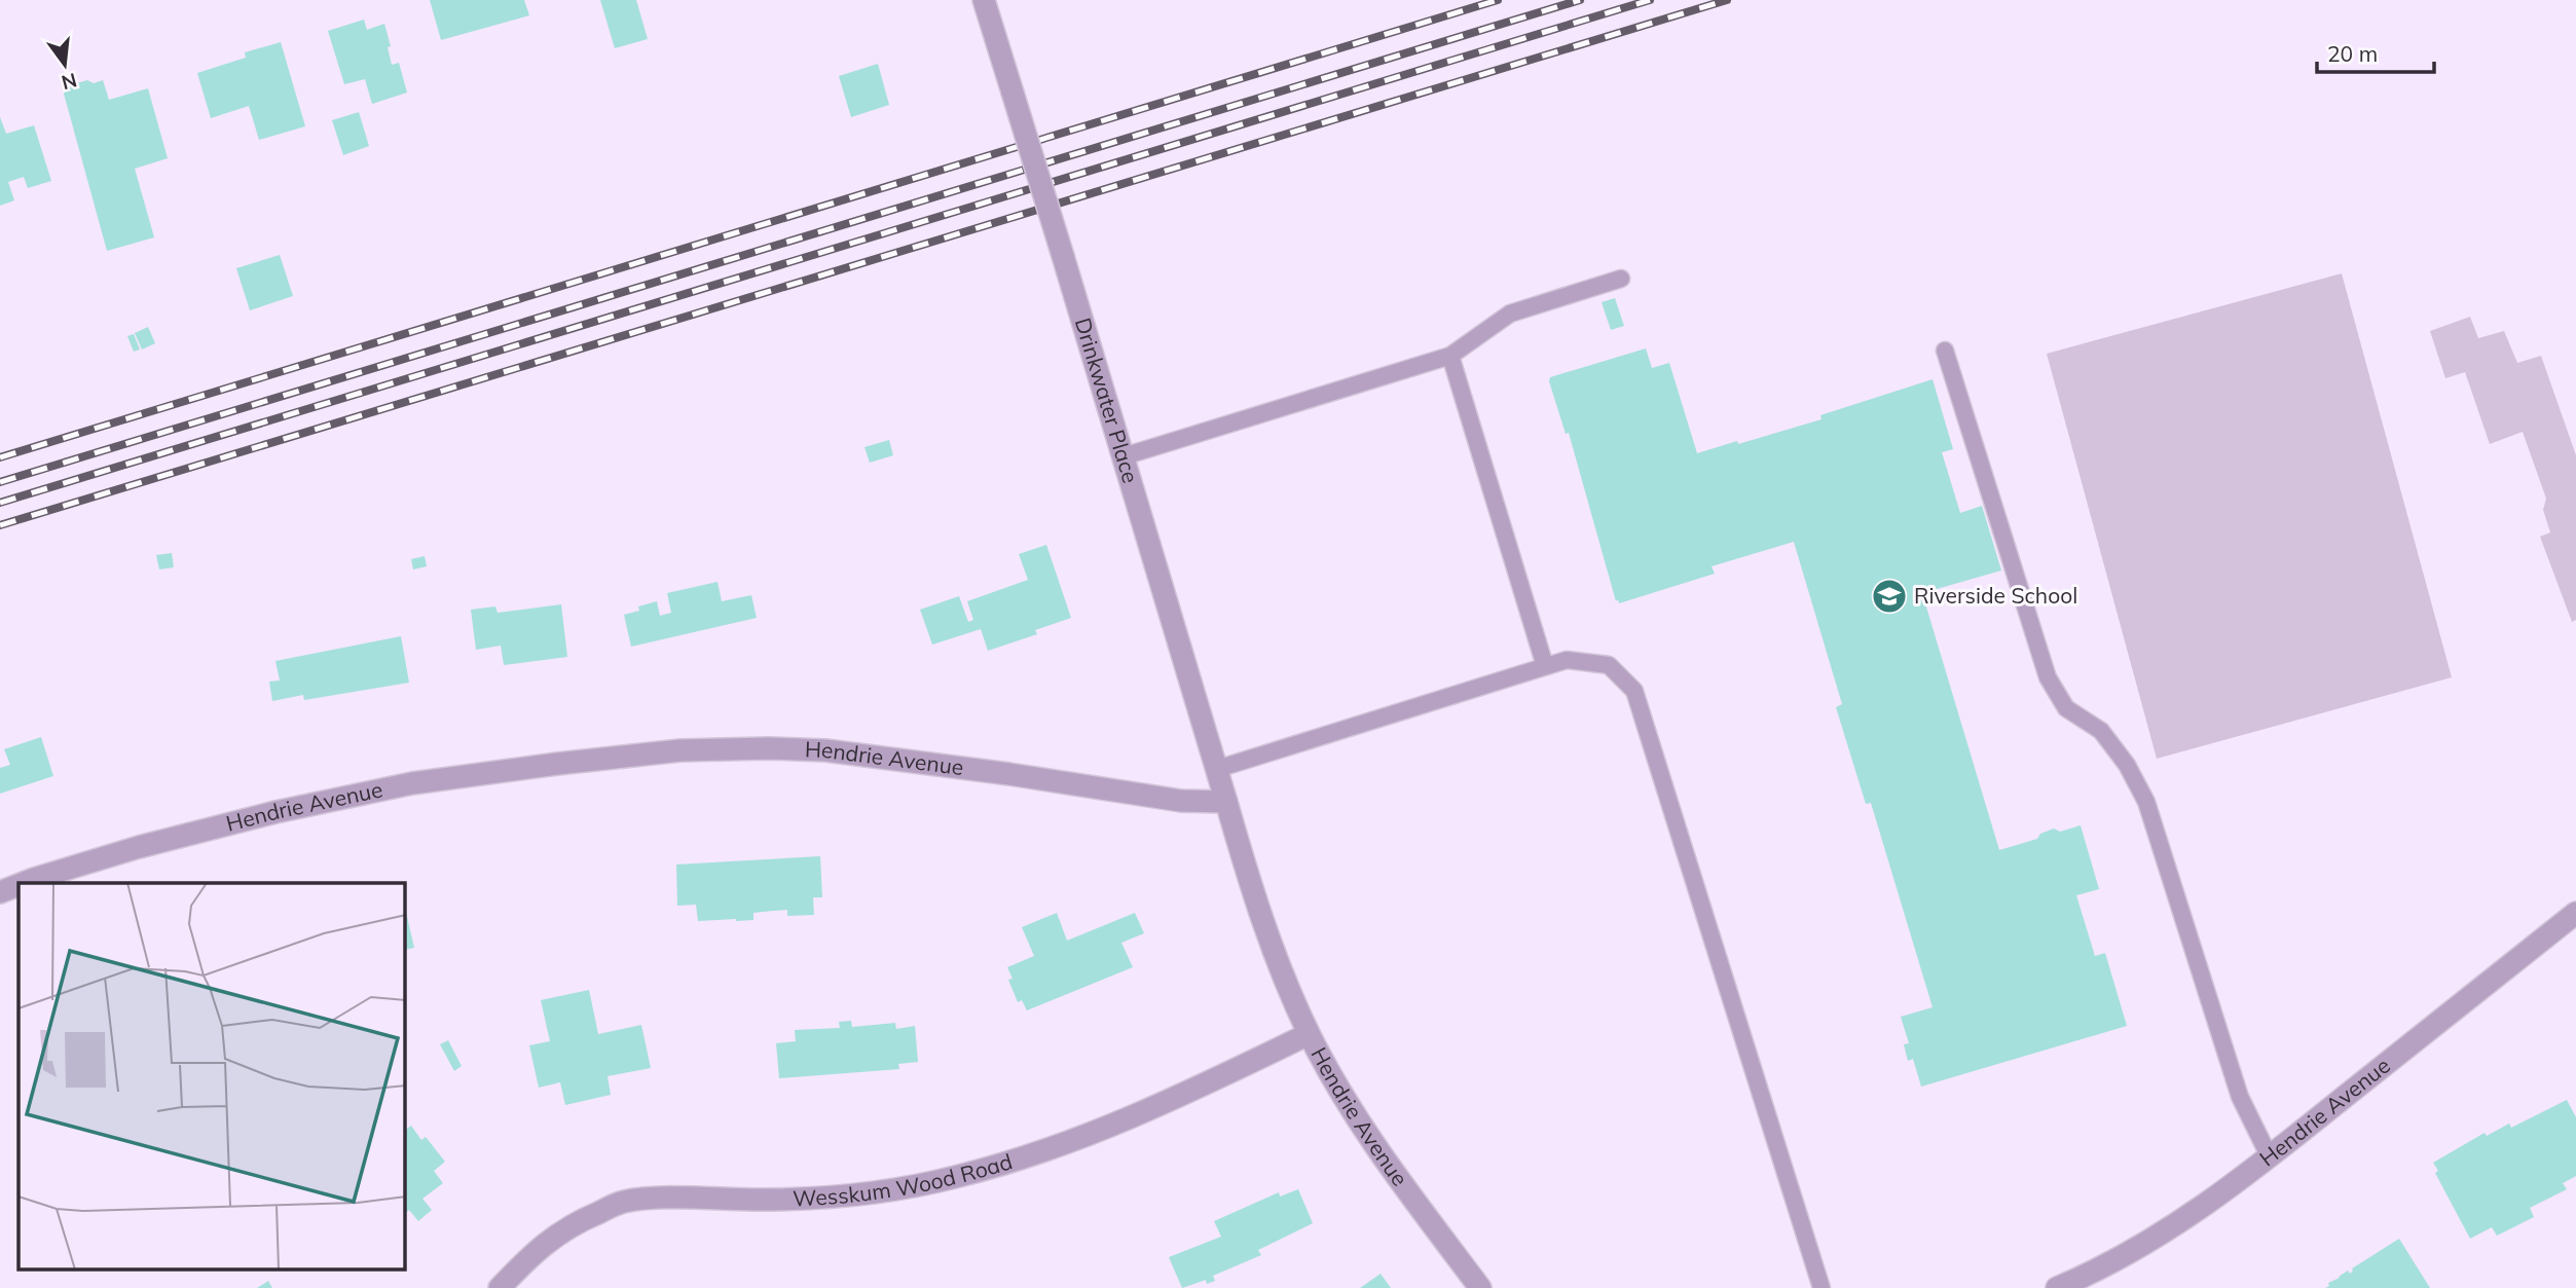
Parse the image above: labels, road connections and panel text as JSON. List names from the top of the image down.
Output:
{
  "streets": {
    "street": ["Drinkwater Place", "Hendrie Avenue", "Wesskum Wood Road"]
  },
  "crossings": [
    ["Drinkwater Place", "Hendrie Avenue"],
    ["Hendrie Avenue", "Wesskum Wood Road"]
  ],
  "places": {
    "school or university": ["Riverside School"]
  },
  "scale_bar": "20 m",
  "north": "bottom"
}
